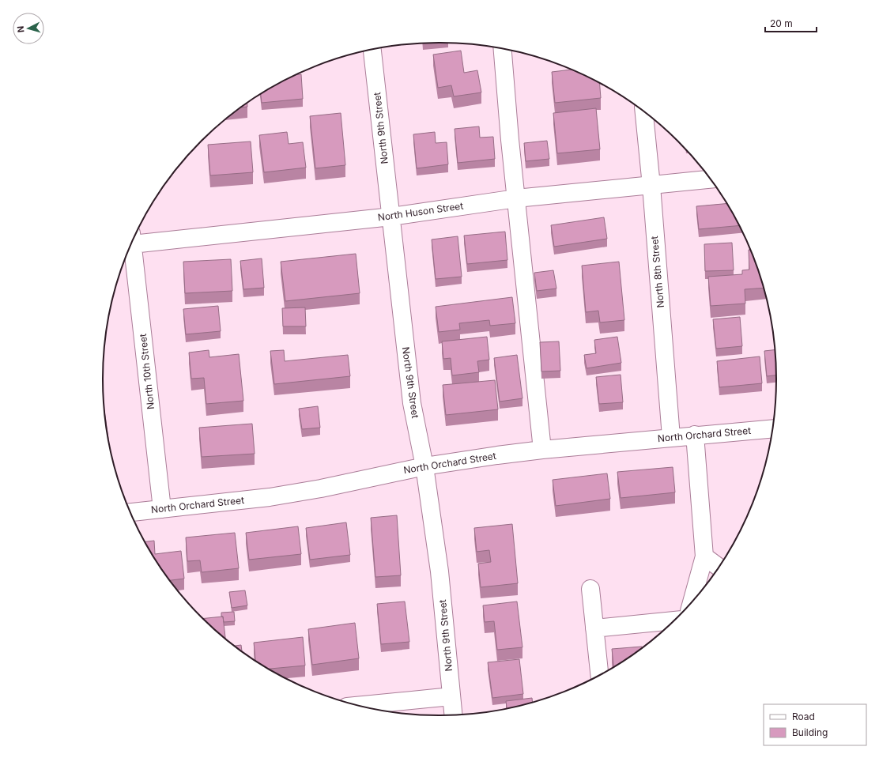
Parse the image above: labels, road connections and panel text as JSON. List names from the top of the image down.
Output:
{
  "streets": {
    "street": [
      "North 9th Street",
      "North Huson Street",
      "North 8th Street",
      "North 10th Street",
      "North Orchard Street"
    ]
  },
  "crossings": [
    ["North 9th Street", "North Huson Street"],
    ["North 9th Street", "North Orchard Street"],
    ["North Huson Street", "North 8th Street"],
    ["North 8th Street", "North Orchard Street"],
    ["North 10th Street", "North Orchard Street"]
  ],
  "legend": ["Road", "Building"],
  "scale_bar": "20 m",
  "north": "left"
}
